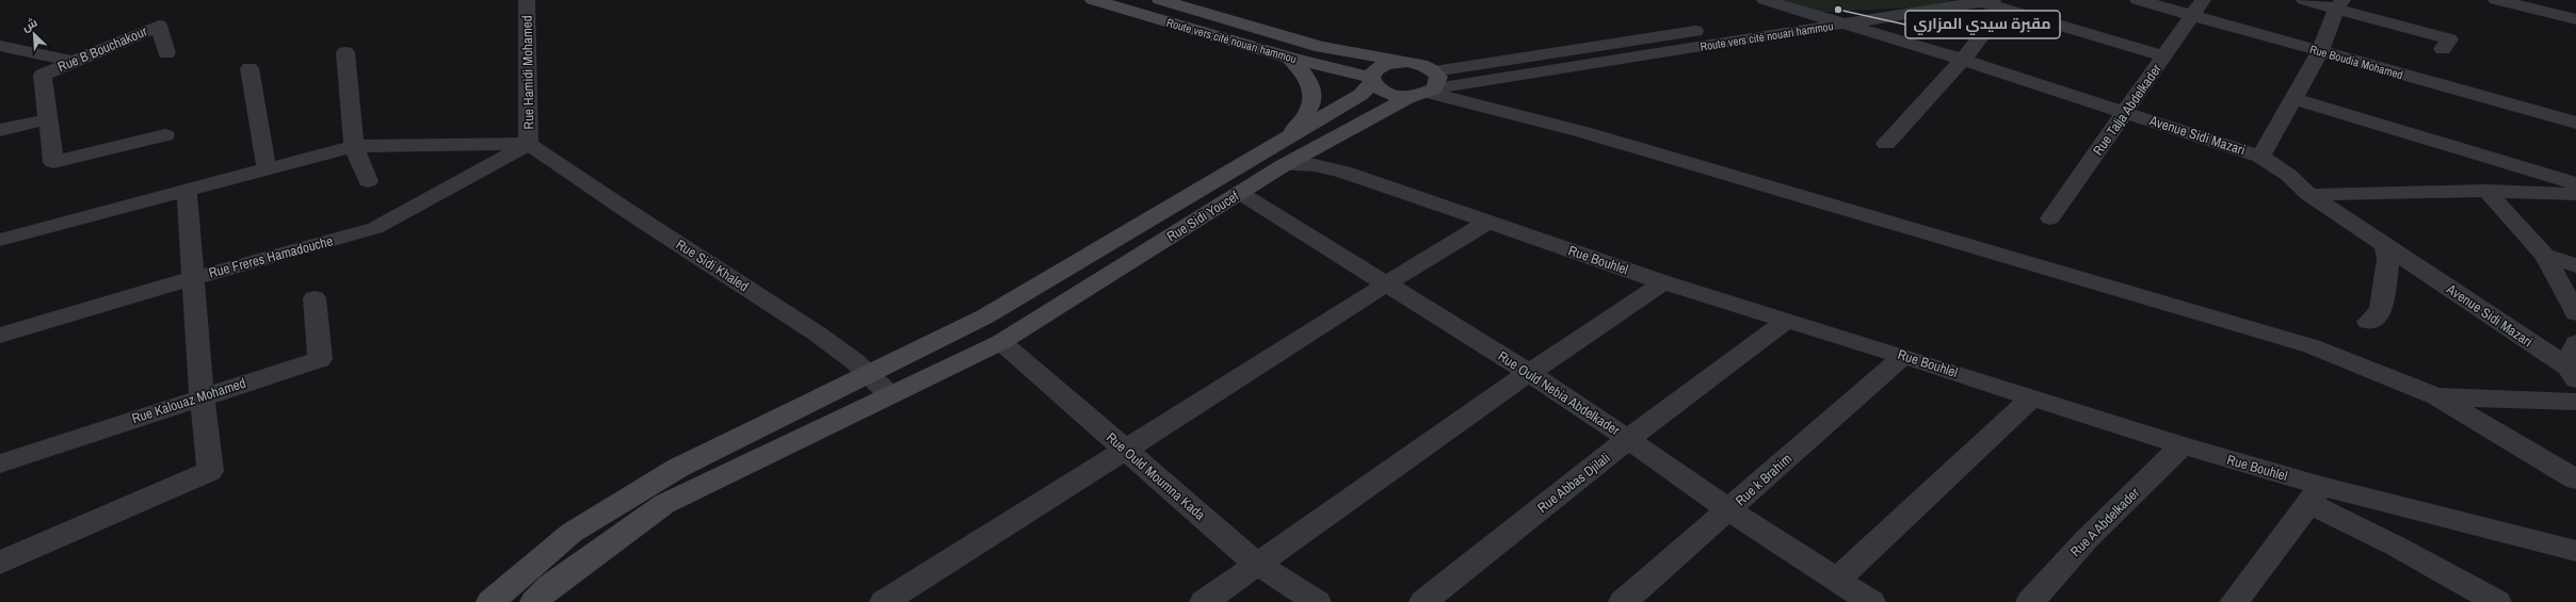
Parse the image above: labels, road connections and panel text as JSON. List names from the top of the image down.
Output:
{
  "streets": {
    "main road": ["Route vers cité nouari hammou", "Rue Sidi Youcef"],
    "street": [
      "Rue B Bouchakour",
      "Rue Boudia Mohamed",
      "Rue Hamidi Mohamed",
      "Rue Talja Abdelkader",
      "Avenue Sidi Mazari",
      "Rue Freres Hamadouche",
      "Rue Bouhlel",
      "Rue Sidi Khaled",
      "Rue Ould Nebia Abdelkader",
      "Rue Kalouaz Mohamed",
      "Rue Ould Moumna Kada",
      "Rue k Brahim",
      "Rue Abbas Djilali",
      "Rue A Abdelkader"
    ]
  },
  "crossings": [
    ["Route vers cité nouari hammou", "Avenue Sidi Mazari"],
    ["Route vers cité nouari hammou", "Rue Sidi Youcef"],
    ["Rue Boudia Mohamed", "Rue Talja Abdelkader"],
    ["Rue Hamidi Mohamed", "Rue Freres Hamadouche"],
    ["Rue Hamidi Mohamed", "Rue Sidi Khaled"],
    ["Rue Talja Abdelkader", "Avenue Sidi Mazari"],
    ["Rue Sidi Youcef", "Rue Bouhlel"],
    ["Rue Sidi Youcef", "Rue Sidi Khaled"],
    ["Rue Sidi Youcef", "Rue Ould Nebia Abdelkader"],
    ["Rue Sidi Youcef", "Rue Ould Moumna Kada"],
    ["Rue Freres Hamadouche", "Rue Sidi Khaled"],
    ["Rue Bouhlel", "Rue k Brahim"],
    ["Rue Bouhlel", "Rue Abbas Djilali"],
    ["Rue Bouhlel", "Rue A Abdelkader"],
    ["Rue Ould Nebia Abdelkader", "Rue k Brahim"],
    ["Rue Ould Nebia Abdelkader", "Rue Abbas Djilali"]
  ],
  "places": ["مقبرة سيدي المزاري"],
  "north": "top left"
}
